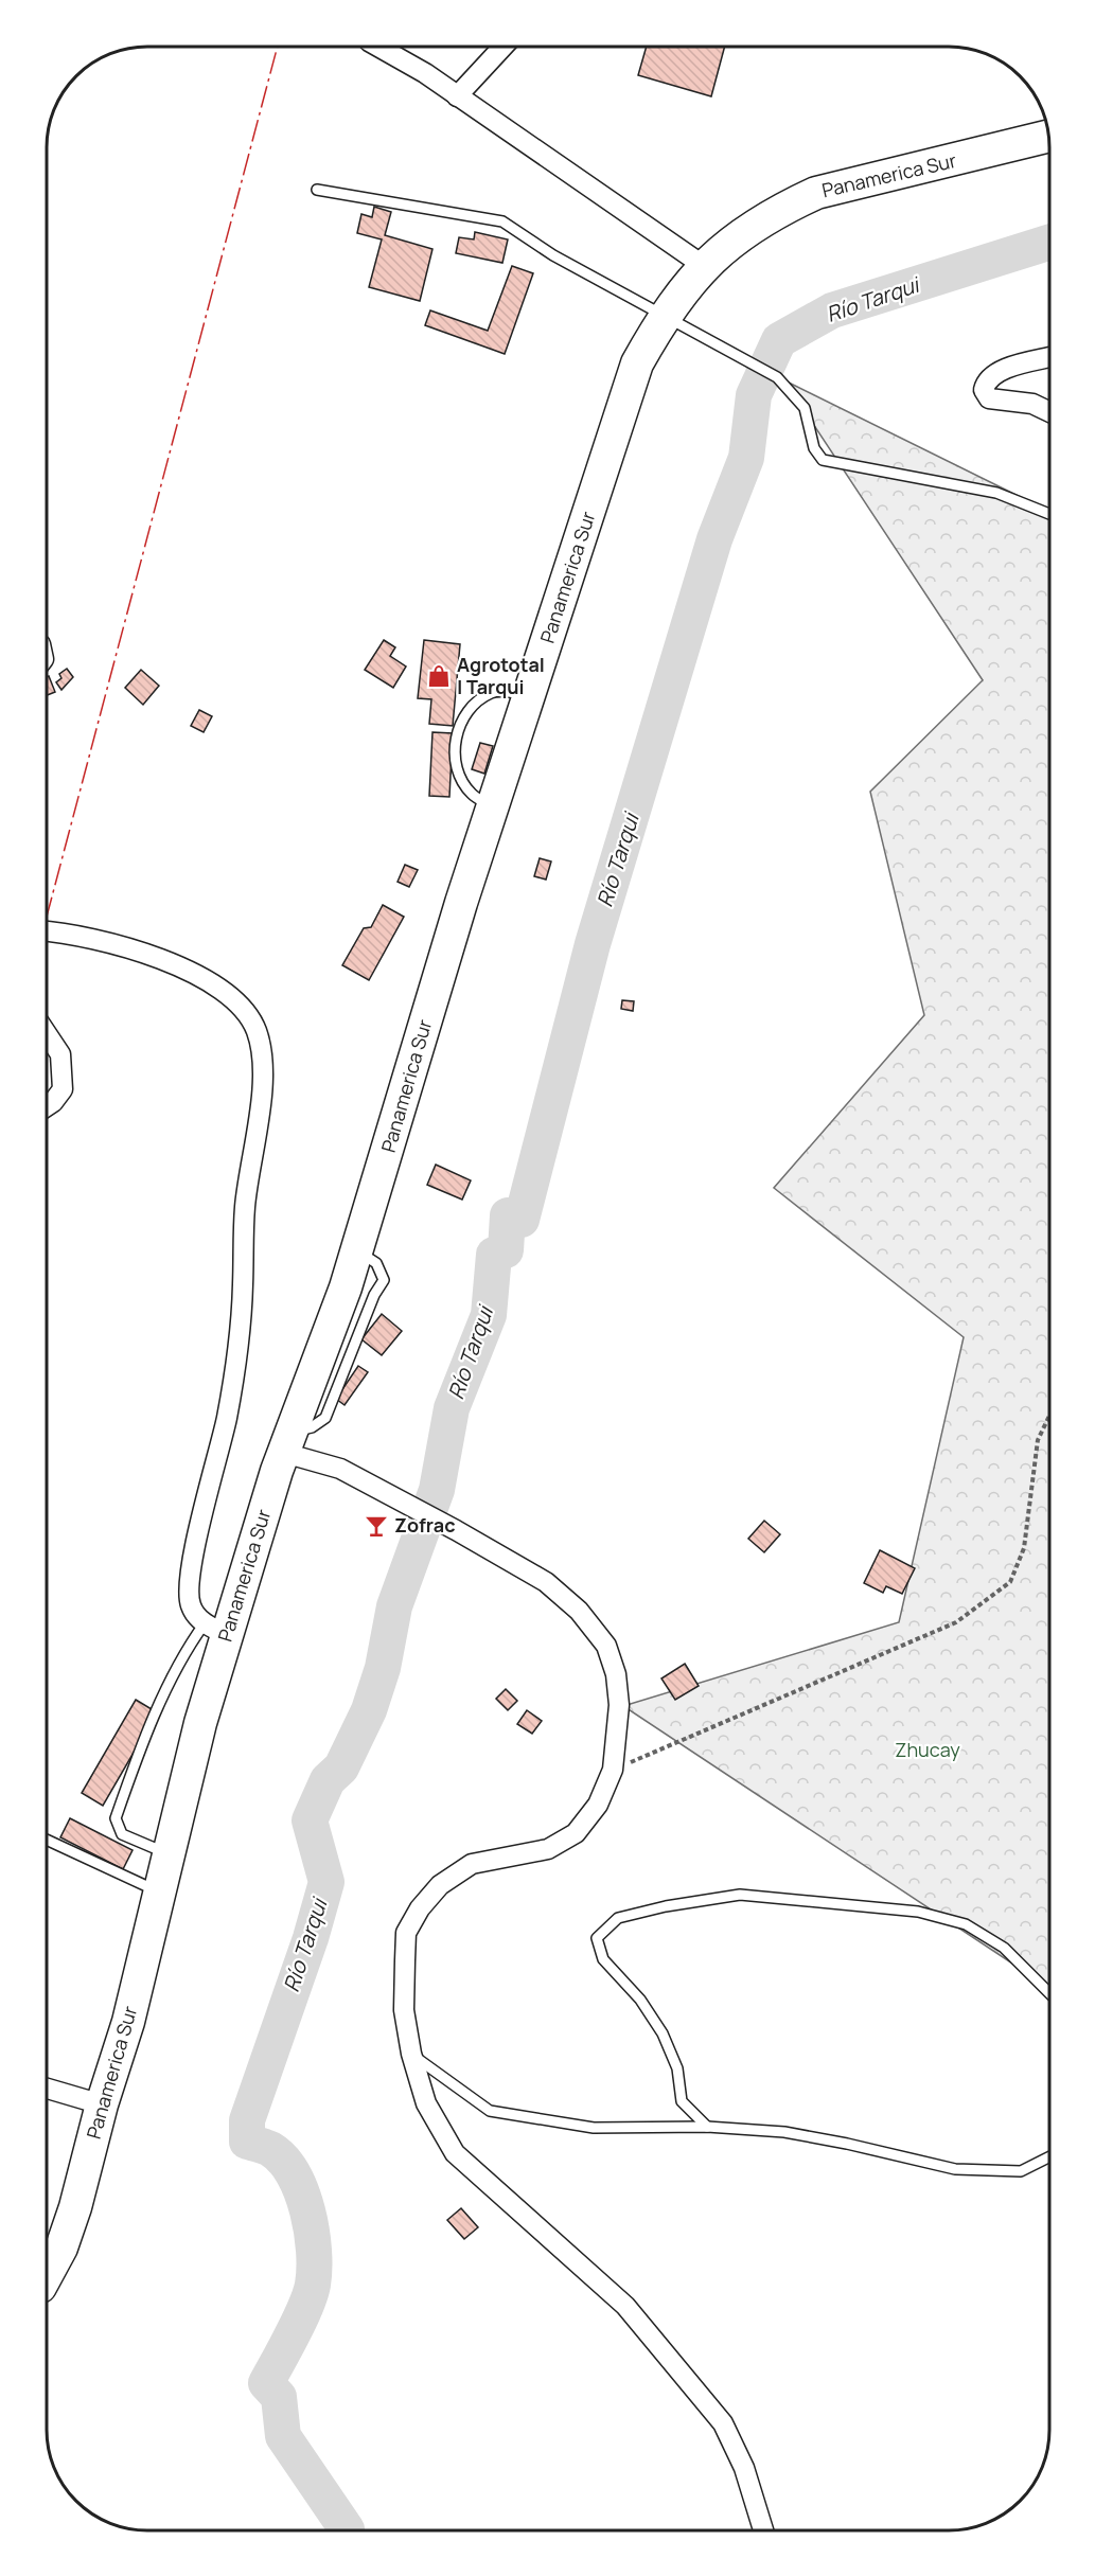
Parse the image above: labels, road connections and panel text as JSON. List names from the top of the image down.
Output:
{
  "streets": {
    "highway": ["Panamerica Sur"]
  },
  "water": ["Río Tarqui"],
  "parks": ["Zhucay"],
  "places": {
    "shop": ["Agrototal | Tarqui"],
    "bar": ["Zofrac"]
  }
}
